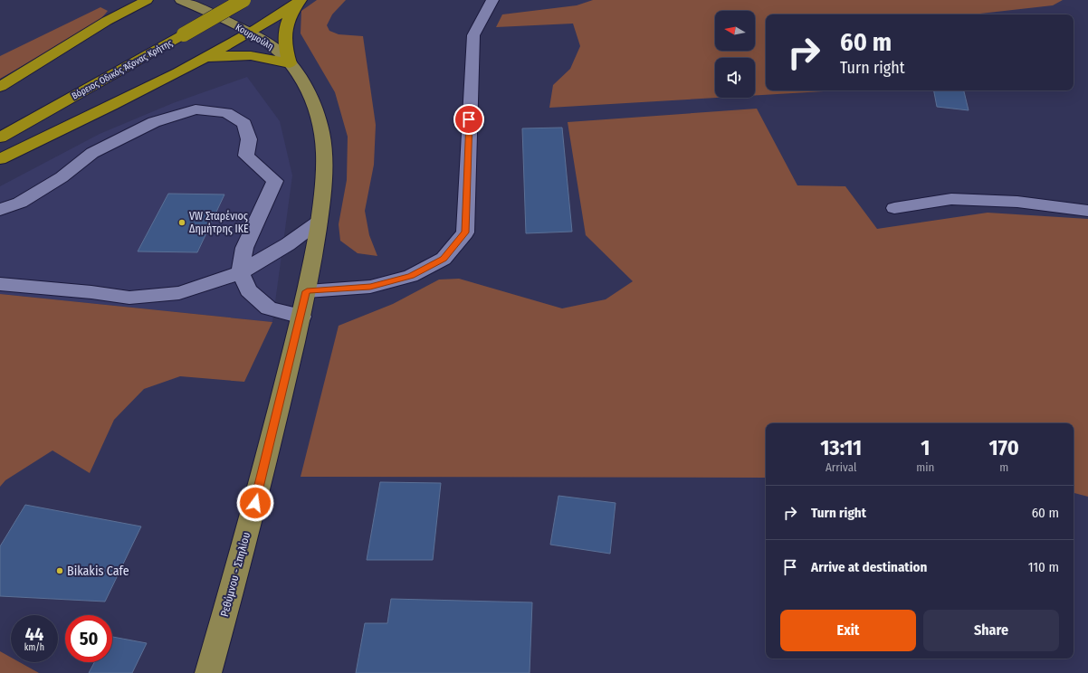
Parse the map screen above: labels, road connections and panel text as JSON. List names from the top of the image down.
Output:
{
  "streets": {
    "highway": ["Βόρειος Οδικός Άξονας Κρήτης"],
    "main road": ["Κουρμούλη", "Ρεθύμνου - Σπηλίου"]
  },
  "crossings": [
    ["Κουρμούλη", "Ρεθύμνου - Σπηλίου"]
  ],
  "places": ["VW Σταρένιος Δημήτρης ΙΚΕ", "Bikakis Cafe"],
  "north": "left",
  "page": {
    "turn": ["60 m", "Turn right"],
    "eta": [
      "13:11",
      "Arrival",
      "1",
      "min",
      "170",
      "m"
    ],
    "list": [
      {
        "name": "Turn right",
        "value": "60 m"
      },
      {
        "name": "Arrive at destination",
        "value": "110 m"
      }
    ],
    "buttons": ["Exit", "Share"],
    "speed": "44 km/h",
    "limit": "50"
  }
}
